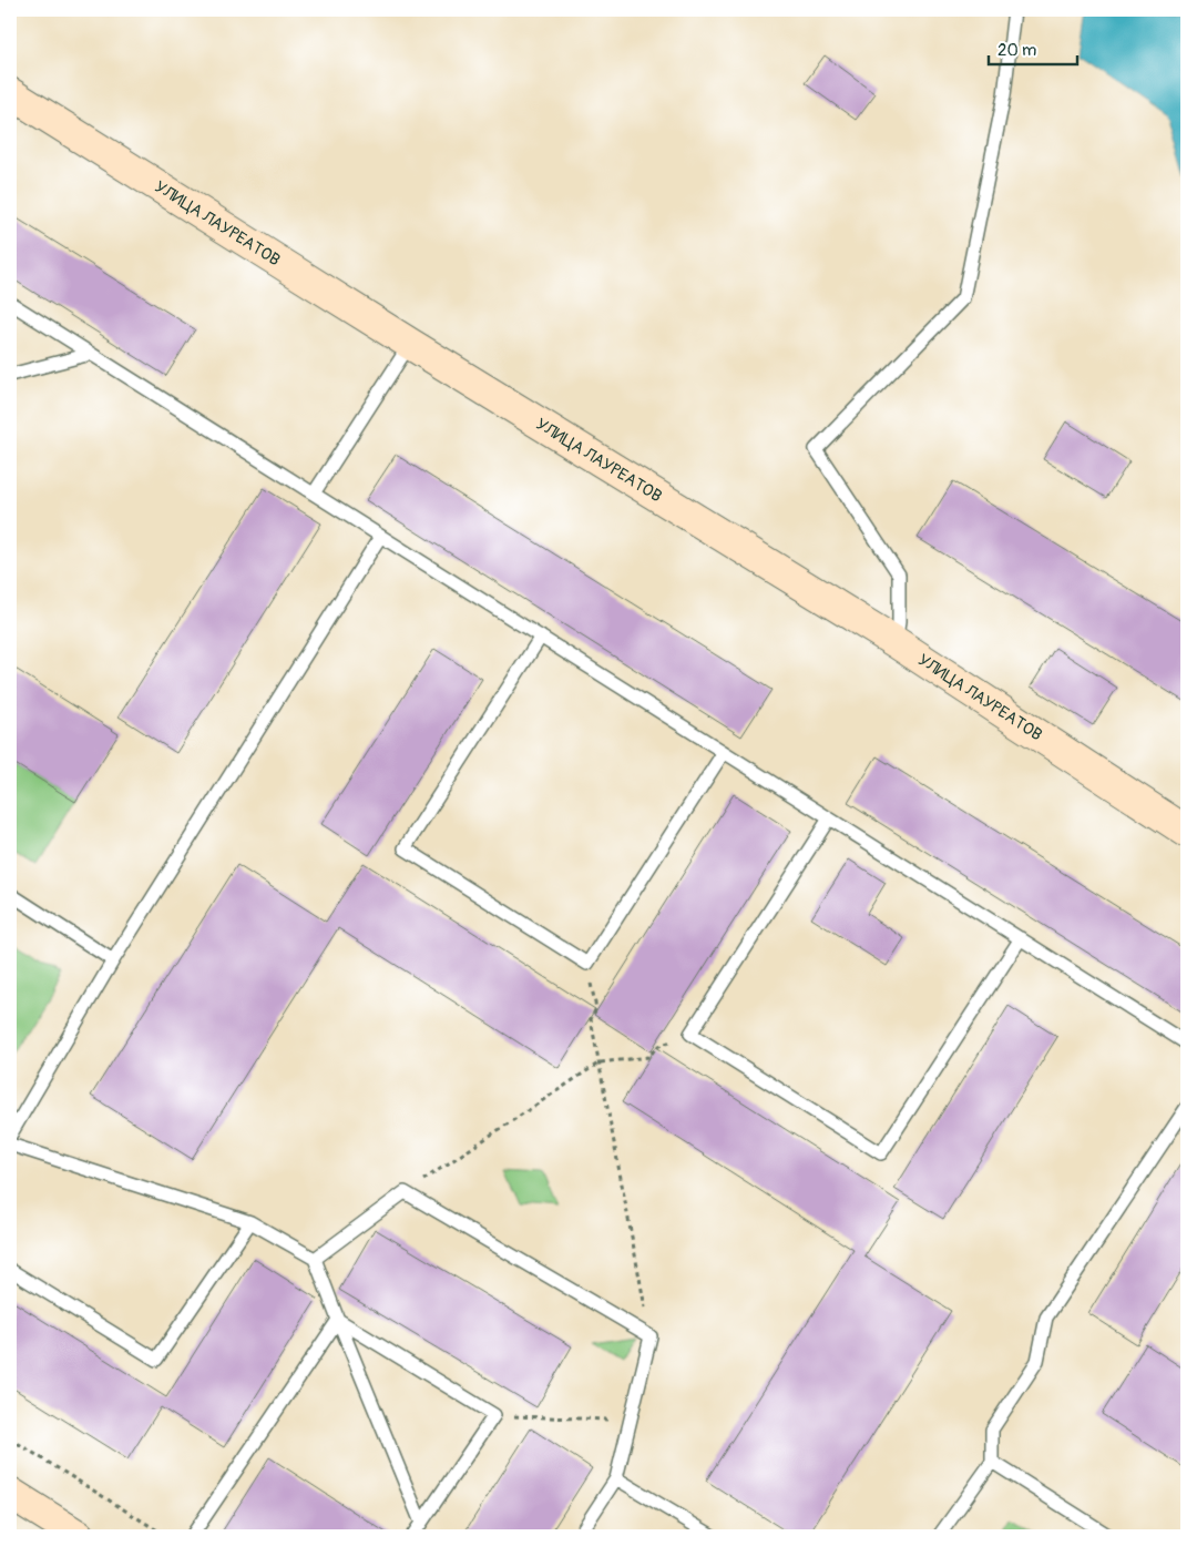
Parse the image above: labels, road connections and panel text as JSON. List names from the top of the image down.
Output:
{
  "streets": {
    "street": ["УЛИЦА ЛАУРЕАТОВ"]
  },
  "scale_bar": "20 m"
}
